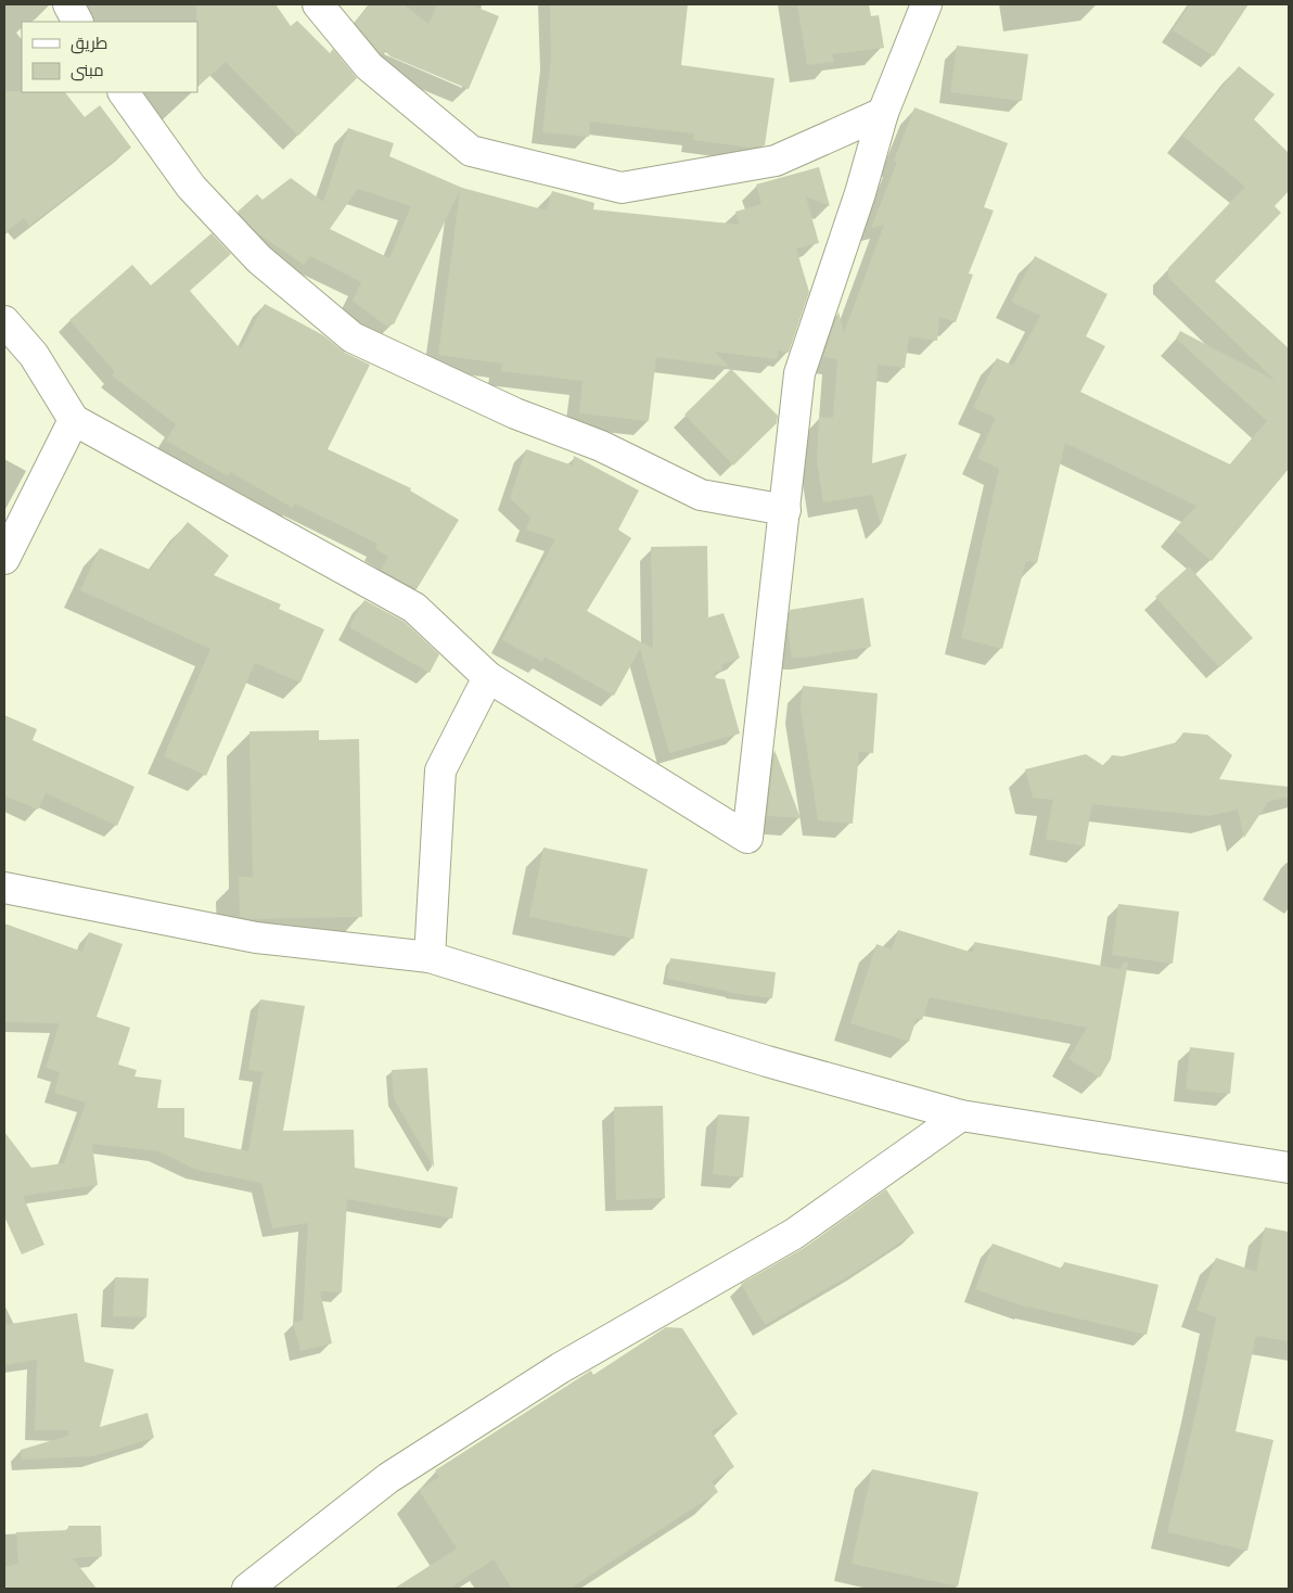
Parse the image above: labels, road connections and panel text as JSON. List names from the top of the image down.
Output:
{
  "legend": ["طريق", "مبنى"]
}
